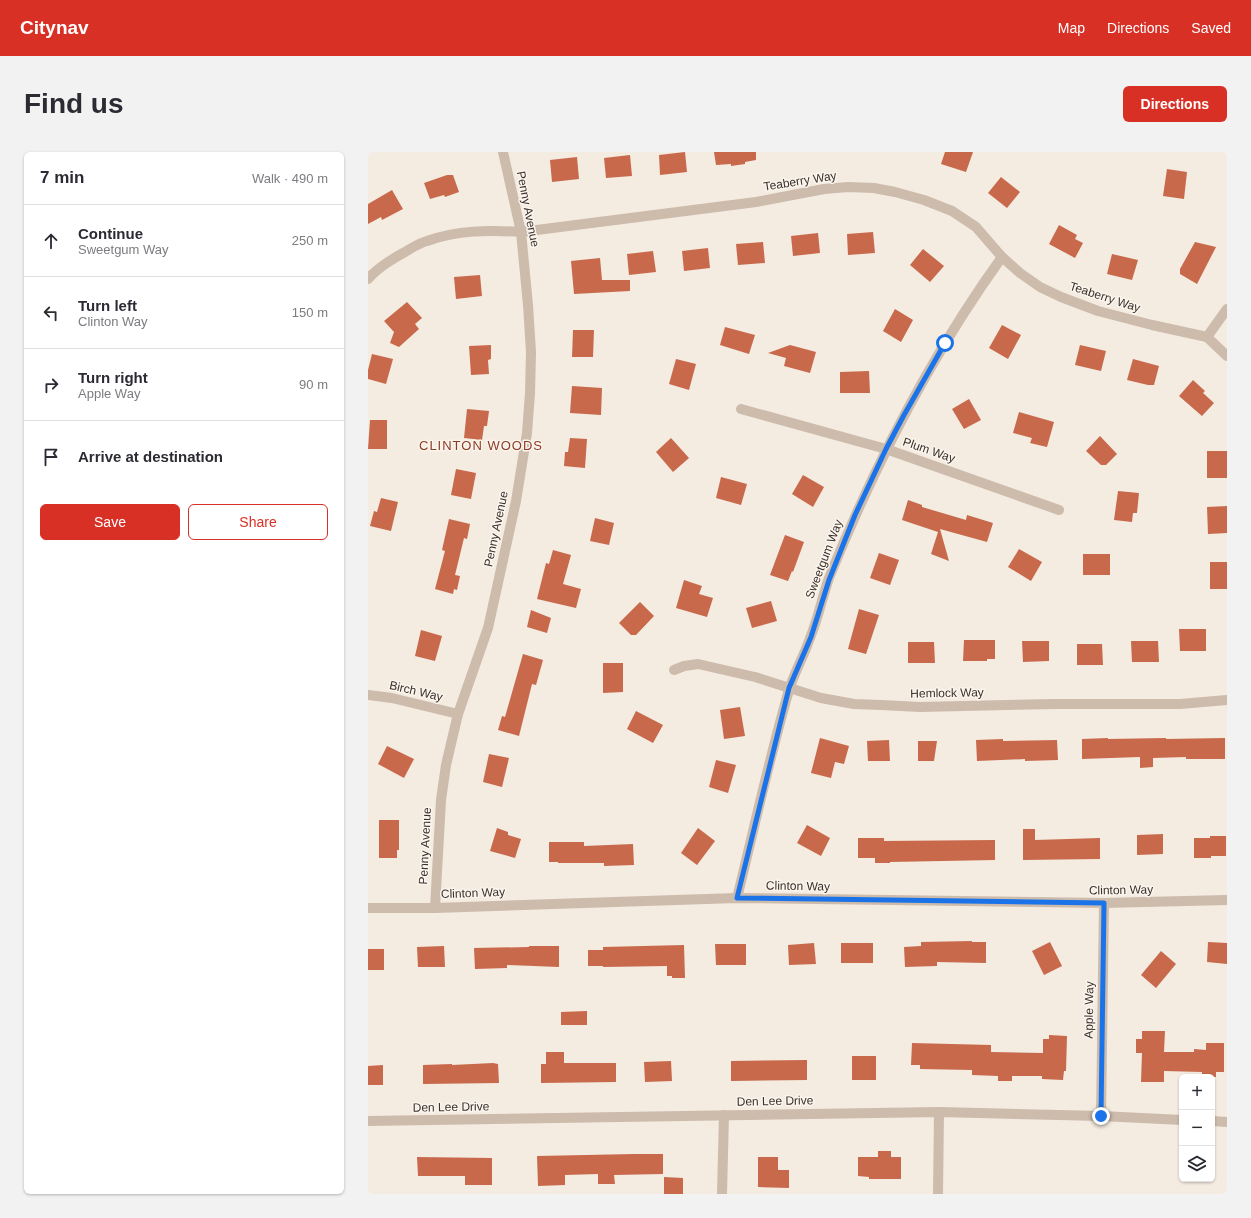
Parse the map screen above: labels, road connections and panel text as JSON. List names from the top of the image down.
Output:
{
  "streets": {
    "street": [
      "Teaberry Way",
      "Penny Avenue",
      "Plum Way",
      "Sweetgum Way",
      "Birch Way",
      "Hemlock Way",
      "Clinton Way",
      "Apple Way",
      "Den Lee Drive"
    ]
  },
  "crossings": [
    ["Teaberry Way", "Penny Avenue"],
    ["Teaberry Way", "Sweetgum Way"],
    ["Penny Avenue", "Birch Way"],
    ["Penny Avenue", "Clinton Way"],
    ["Plum Way", "Sweetgum Way"],
    ["Sweetgum Way", "Hemlock Way"],
    ["Sweetgum Way", "Clinton Way"],
    ["Clinton Way", "Apple Way"],
    ["Apple Way", "Den Lee Drive"]
  ],
  "districts": ["CLINTON WOODS"],
  "page": {
    "header": "Citynav",
    "nav": ["Map", "Directions", "Saved"],
    "buttons": [
      "Directions",
      ["Save", "Share"]
    ],
    "title": "Find us",
    "heading": ["7 min", "Walk · 490 m"],
    "list": [
      ["Continue", "Sweetgum Way", "250 m"],
      ["Turn left", "Clinton Way", "150 m"],
      ["Turn right", "Apple Way", "90 m"],
      "Arrive at destination"
    ],
    "map_buttons": ["+", "−"]
  }
}
